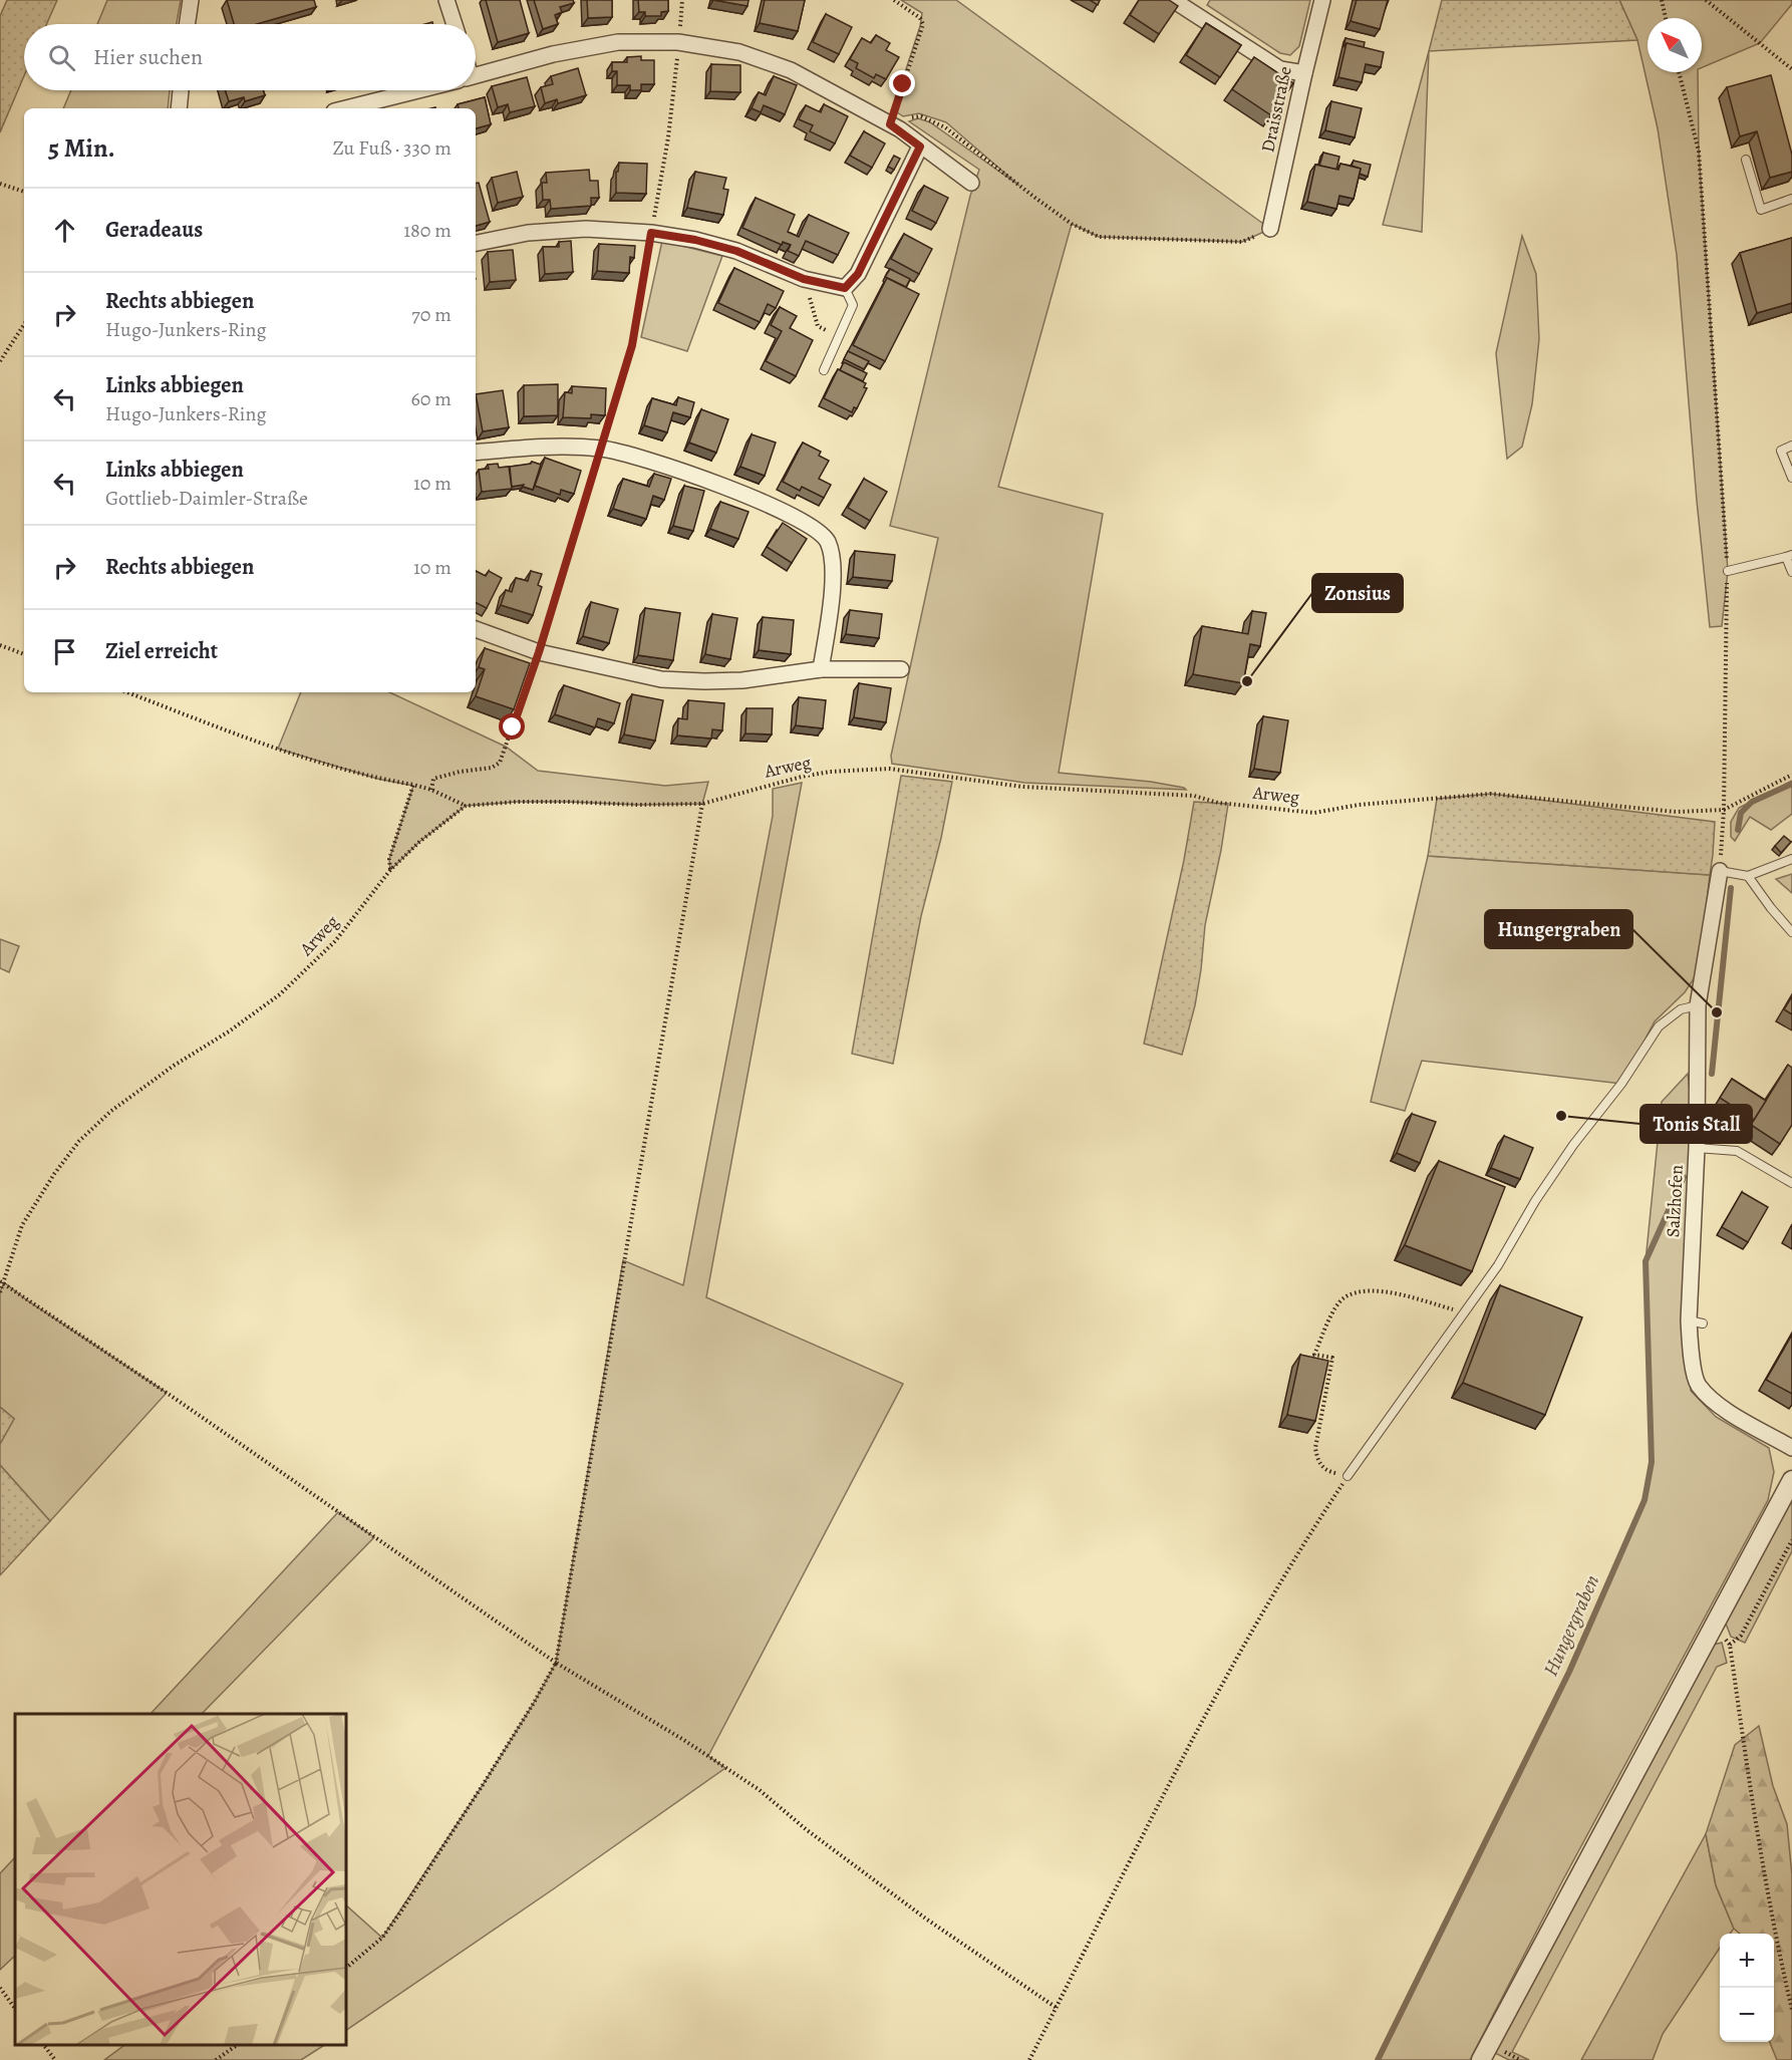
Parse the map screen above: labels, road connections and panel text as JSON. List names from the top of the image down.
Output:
{
  "streets": {
    "street": ["Draisstraße", "Salzhofen"],
    "path": ["Arweg"]
  },
  "water": ["Hungergraben"],
  "places": ["Zonsius", "Hungergraben", "Tonis Stall"],
  "north": "top left",
  "page": {
    "search": "Hier suchen",
    "heading": ["5 Min.", "Zu Fuß · 330 m"],
    "list": [
      ["Geradeaus", "180 m"],
      ["Rechts abbiegen", "Hugo-Junkers-Ring", "70 m"],
      ["Links abbiegen", "Hugo-Junkers-Ring", "60 m"],
      ["Links abbiegen", "Gottlieb-Daimler-Straße", "10 m"],
      ["Rechts abbiegen", "10 m"],
      "Ziel erreicht"
    ],
    "map_buttons": ["+", "−"]
  }
}
